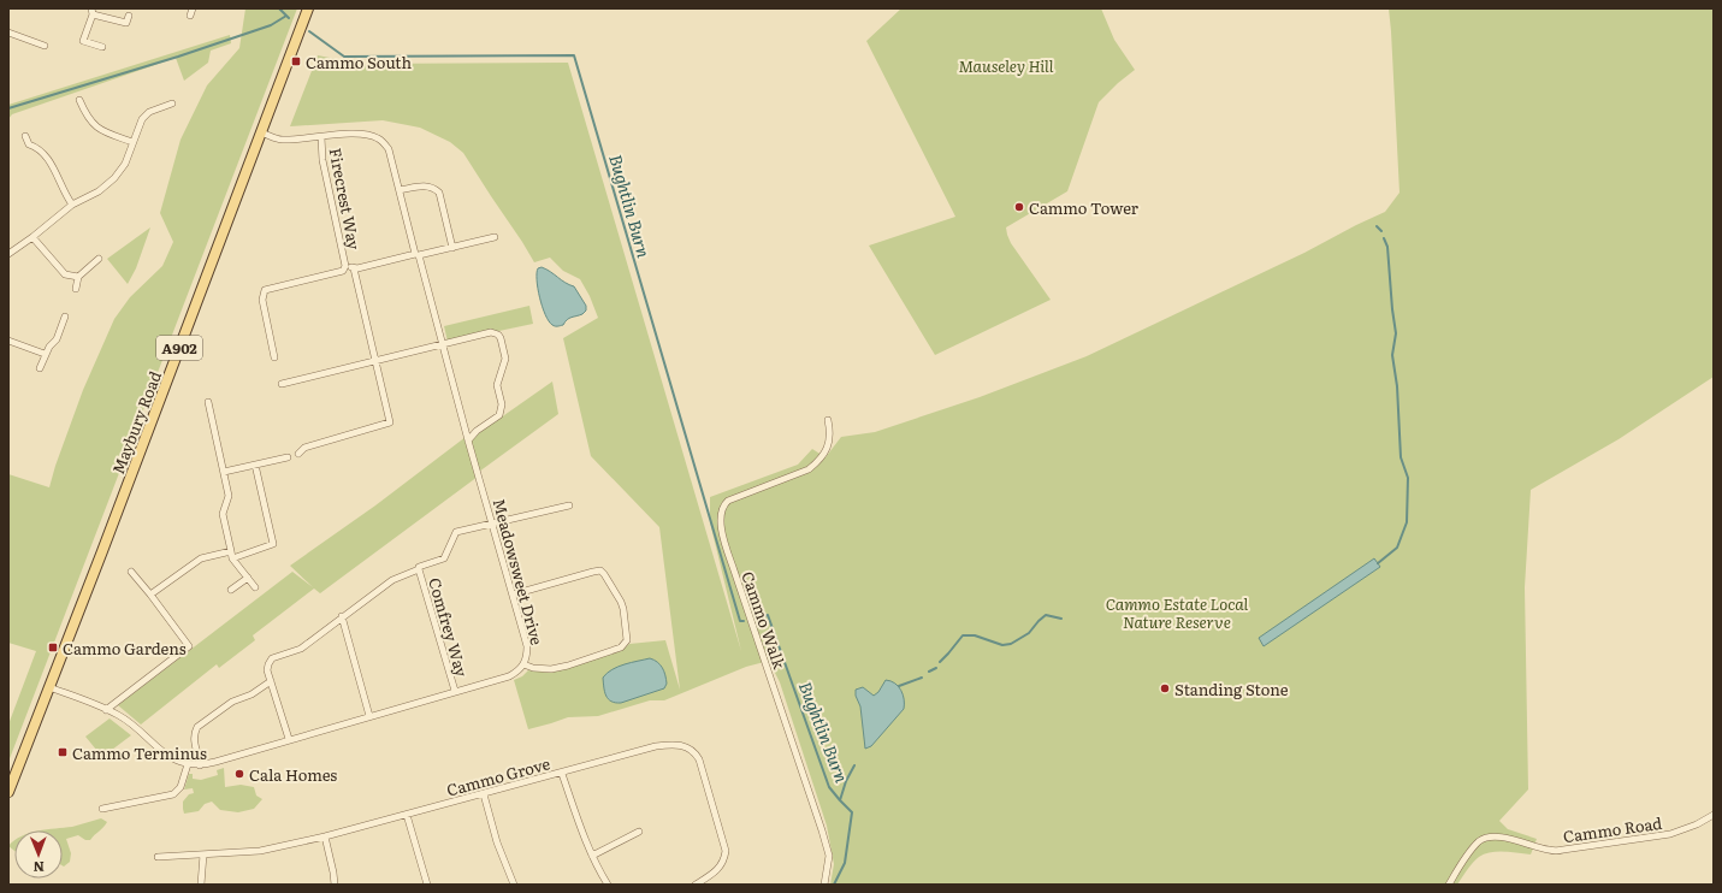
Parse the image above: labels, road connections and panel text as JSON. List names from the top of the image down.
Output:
{
  "streets": {
    "main road": ["A902", "Maybury Road"],
    "street": [
      "Firecrest Way",
      "Meadowsweet Drive",
      "Cammo Walk",
      "Comfrey Way",
      "Cammo Grove",
      "Cammo Road"
    ]
  },
  "crossings": [
    ["Firecrest Way", "Meadowsweet Drive"],
    ["Maybury Road", "Meadowsweet Drive"],
    ["Meadowsweet Drive", "Comfrey Way"]
  ],
  "water": ["Bughtlin Burn"],
  "parks": ["Mauseley Hill", "Cammo Estate Local Nature Reserve"],
  "places": {
    "transit": ["Cammo South", "Cammo Gardens", "Cammo Terminus"],
    "other": ["Cammo Tower", "Standing Stone", "Cala Homes"]
  },
  "north": "bottom"
}
